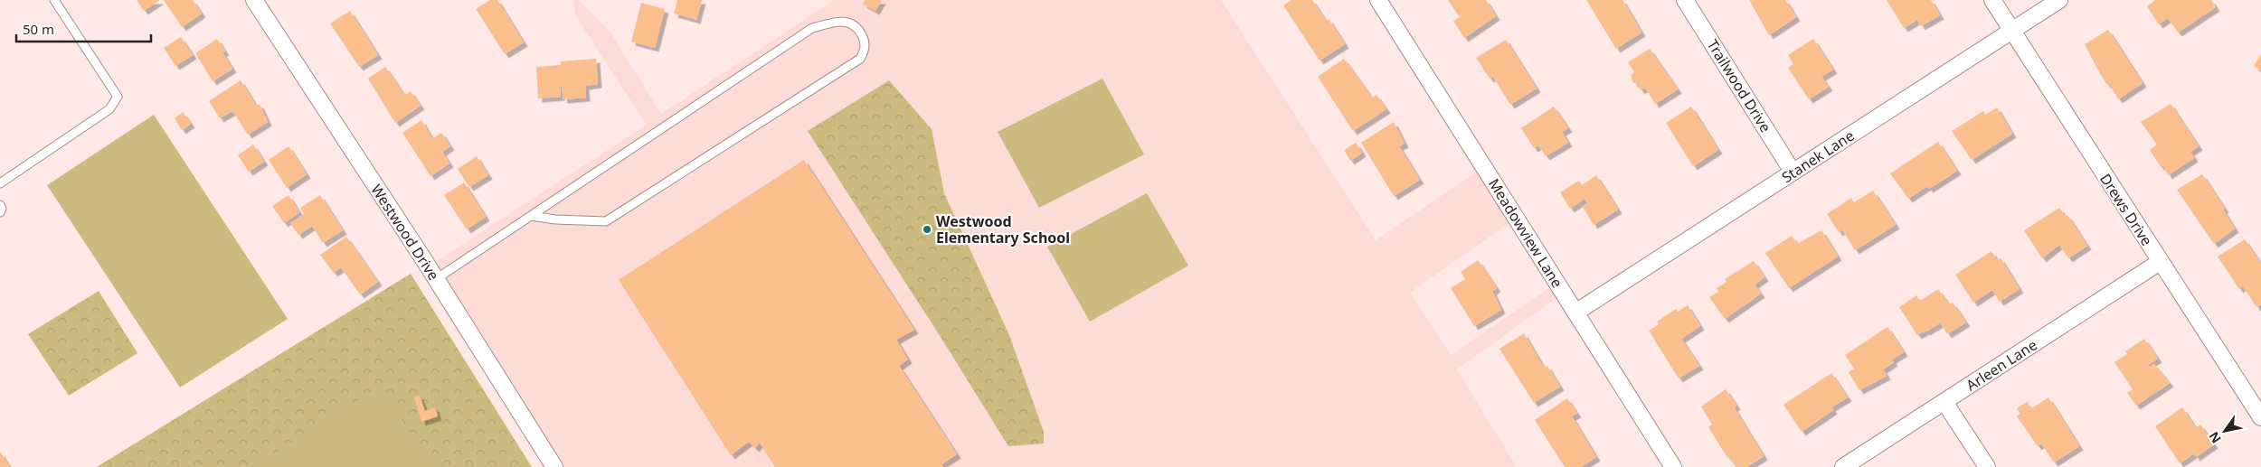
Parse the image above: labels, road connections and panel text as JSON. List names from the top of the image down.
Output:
{
  "streets": {
    "street": [
      "Trailwood Drive",
      "Stanek Lane",
      "Drews Drive",
      "Westwood Drive",
      "Meadowview Lane",
      "Arleen Lane"
    ]
  },
  "crossings": [
    ["Trailwood Drive", "Stanek Lane"],
    ["Stanek Lane", "Drews Drive"],
    ["Stanek Lane", "Meadowview Lane"],
    ["Drews Drive", "Arleen Lane"]
  ],
  "places": ["Westwood Elementary School"],
  "scale_bar": "50 m",
  "north": "bottom left"
}
